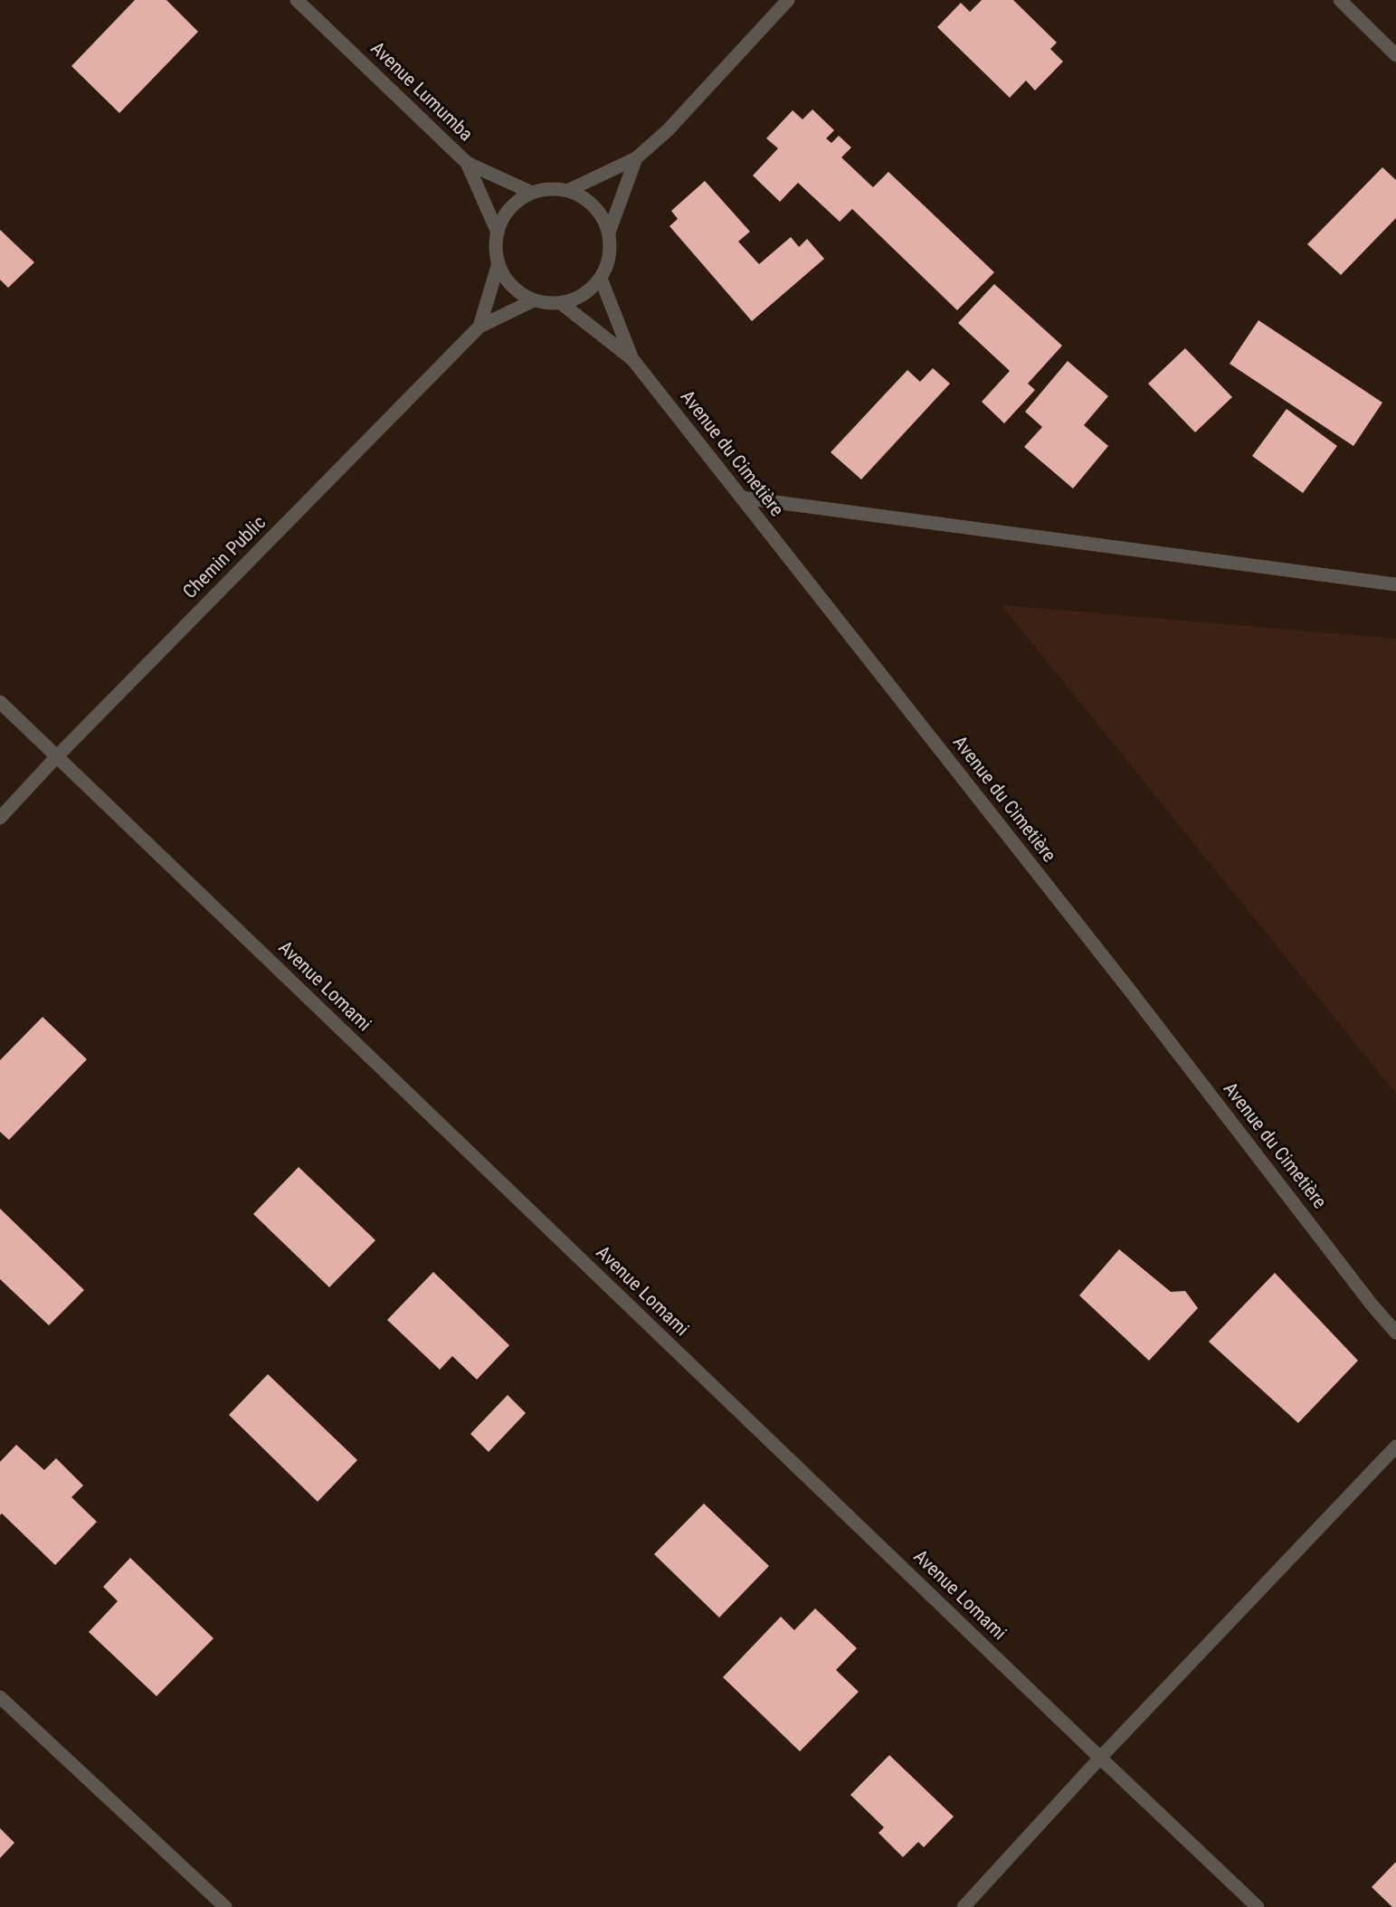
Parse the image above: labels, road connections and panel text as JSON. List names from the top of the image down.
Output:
{
  "streets": {
    "street": [
      "Avenue Lumumba",
      "Avenue du Cimetière",
      "Chemin Public",
      "Avenue Lomami"
    ]
  },
  "crossings": [
    ["Avenue Lumumba", "Avenue du Cimetière"],
    ["Chemin Public", "Avenue Lomami"]
  ]
}
